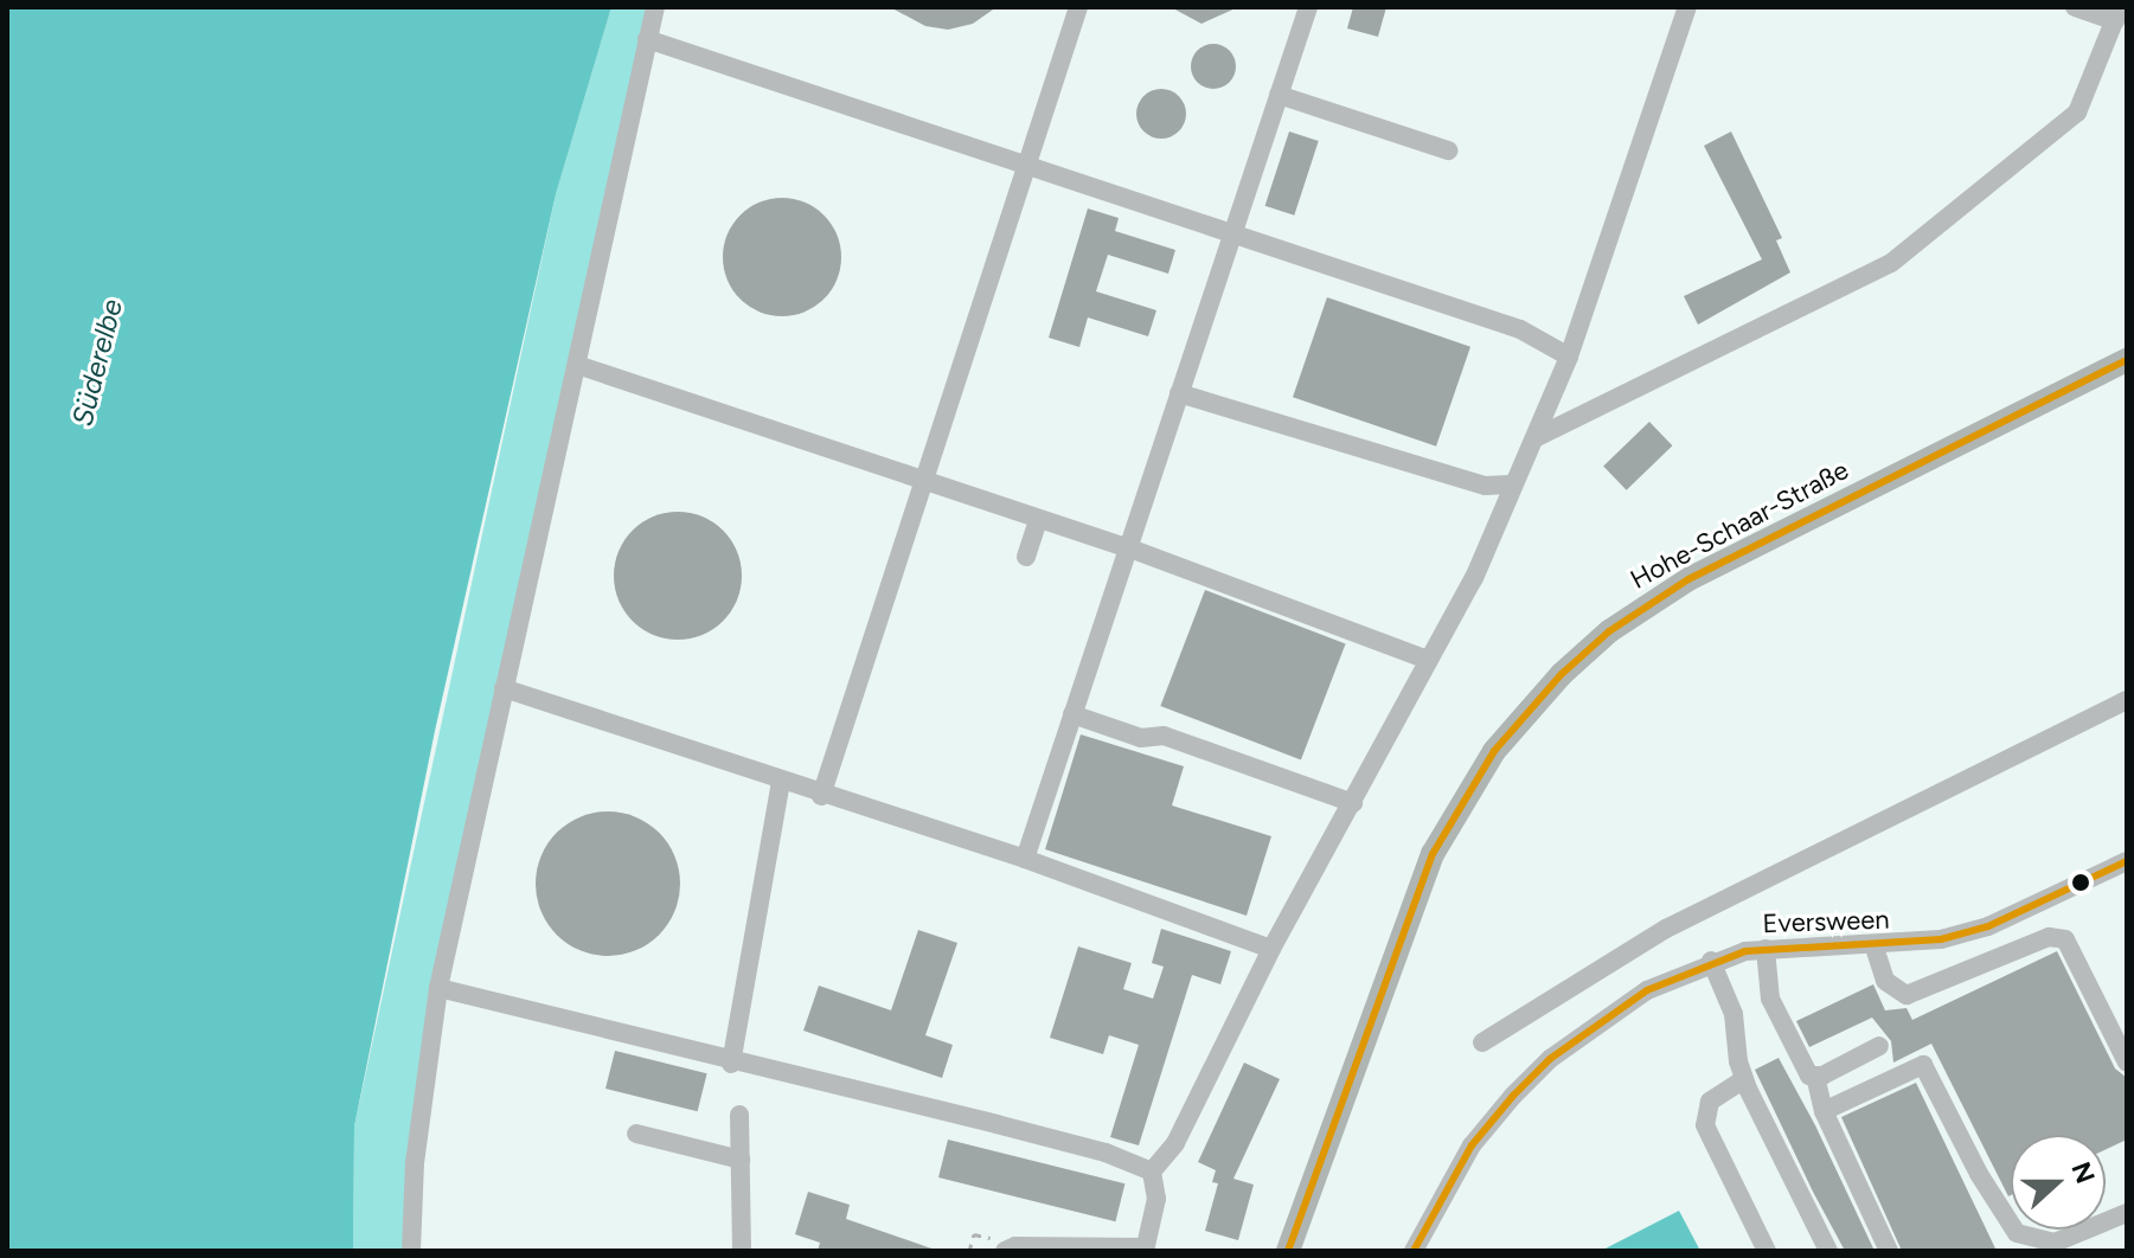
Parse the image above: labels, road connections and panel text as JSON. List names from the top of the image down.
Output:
{
  "streets": {
    "main road": ["Hohe-Schaar-Straße"],
    "street": ["Eversween"]
  },
  "water": ["Süderelbe"],
  "north": "right"
}
